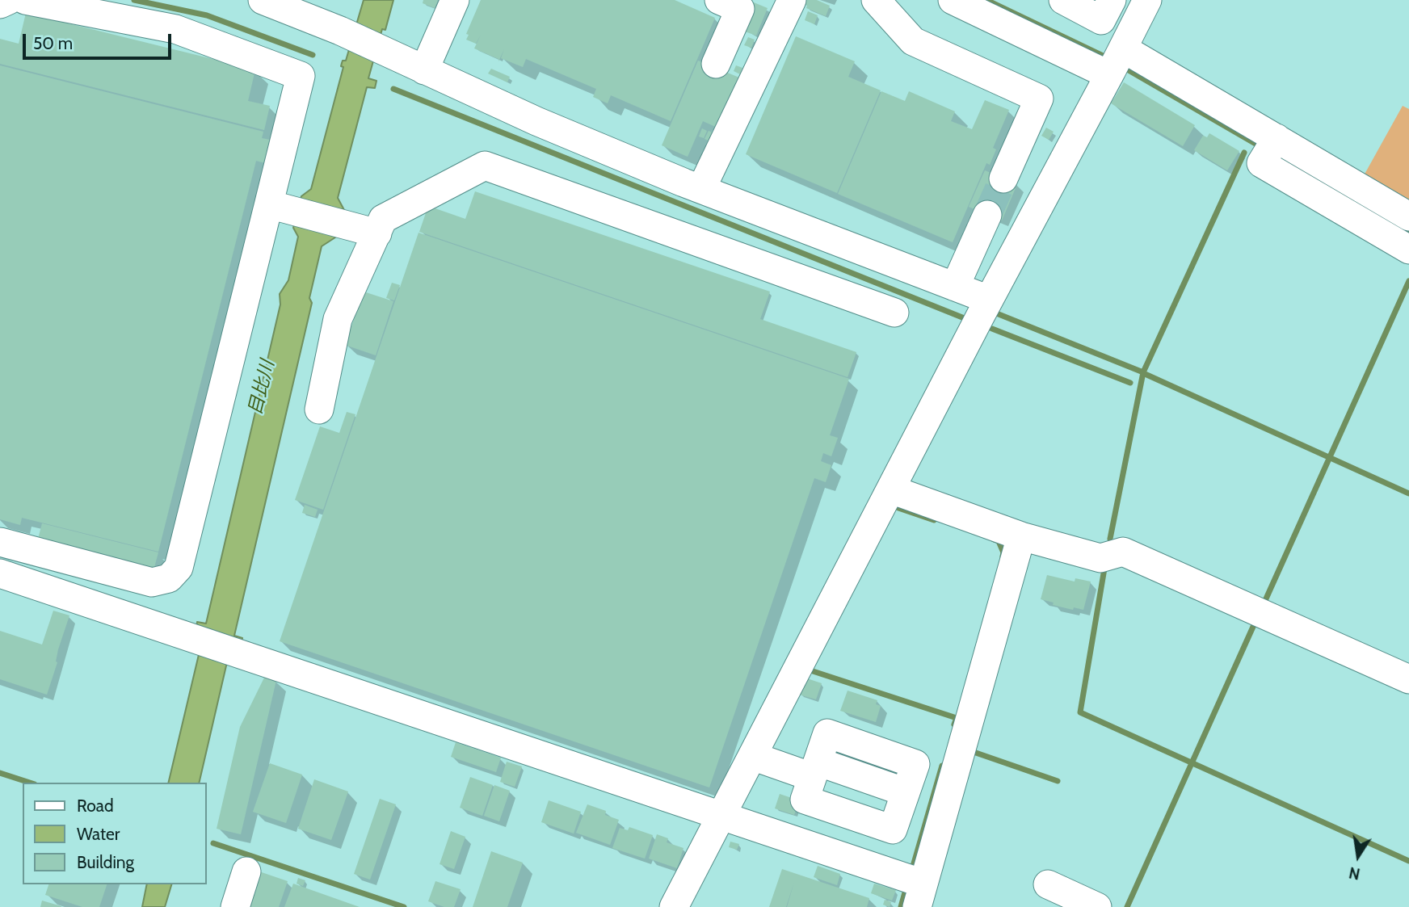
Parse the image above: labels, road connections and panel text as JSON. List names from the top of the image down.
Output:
{
  "water": ["目比川"],
  "legend": ["Road", "Water", "Building"],
  "scale_bar": "50 m",
  "north": "bottom"
}
